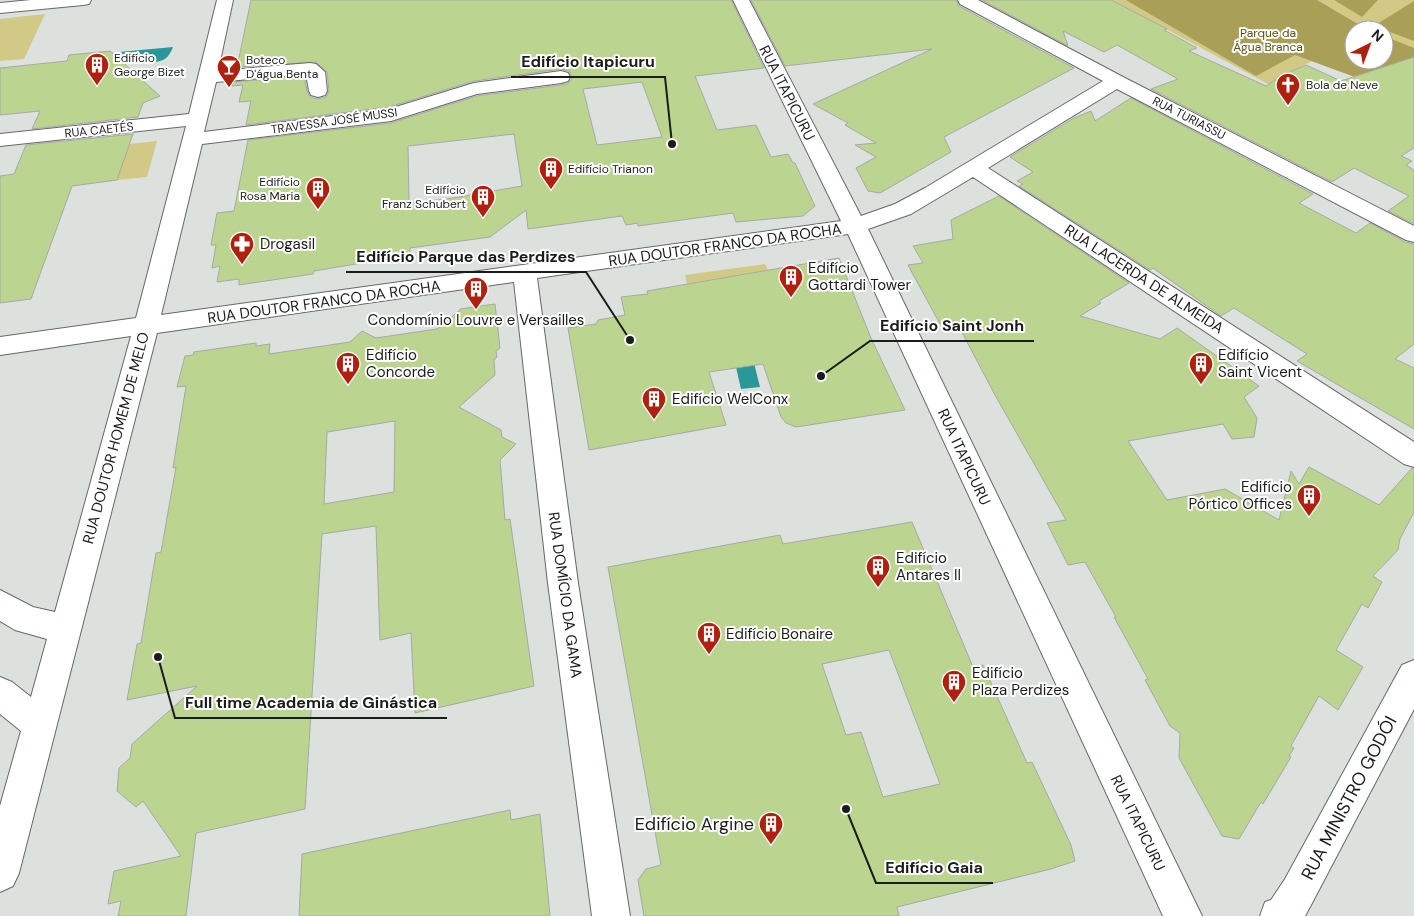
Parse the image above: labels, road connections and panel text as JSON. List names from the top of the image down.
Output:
{
  "streets": {
    "street": [
      "RUA ITAPICURU",
      "RUA TURIASSU",
      "TRAVESSA JOSÉ MUSSI",
      "RUA CAETÉS",
      "RUA DOUTOR FRANCO DA ROCHA",
      "RUA LACERDA DE ALMEIDA",
      "RUA DOUTOR HOMEM DE MELO",
      "RUA DOMÍCIO DA GAMA",
      "RUA MINISTRO GODÓI"
    ]
  },
  "crossings": [
    ["RUA ITAPICURU", "RUA DOUTOR FRANCO DA ROCHA"],
    ["RUA TURIASSU", "RUA DOUTOR FRANCO DA ROCHA"],
    ["TRAVESSA JOSÉ MUSSI", "RUA DOUTOR HOMEM DE MELO"],
    ["RUA CAETÉS", "RUA DOUTOR HOMEM DE MELO"],
    ["RUA DOUTOR FRANCO DA ROCHA", "RUA LACERDA DE ALMEIDA"],
    ["RUA DOUTOR FRANCO DA ROCHA", "RUA DOUTOR HOMEM DE MELO"],
    ["RUA DOUTOR FRANCO DA ROCHA", "RUA DOMÍCIO DA GAMA"]
  ],
  "parks": ["Parque da Água Branca"],
  "places": {
    "building": [
      "Edifício George Bizet",
      "Edifício Trianon",
      "Edifício Rosa Maria",
      "Edifício Franz Schubert",
      "Edifício Gottardi Tower",
      "Condomínio Louvre e Versailles",
      "Edifício Concorde",
      "Edifício Saint Vicent",
      "Edifício WelConx",
      "Edifício Pórtico Offices",
      "Edifício Antares II",
      "Edifício Bonaire",
      "Edifício Plaza Perdizes",
      "Edifício Argine"
    ],
    "bar": ["Boteco D'água Benta"],
    "church": ["Bola de Neve"],
    "other": [
      "Edifício Itapicuru",
      "Edifício Parque das Perdizes",
      "Edifício Saint Jonh",
      "Full time Academia de Ginástica",
      "Edifício Gaia"
    ],
    "pharmacy": ["Drogasil"]
  },
  "north": "top right"
}
